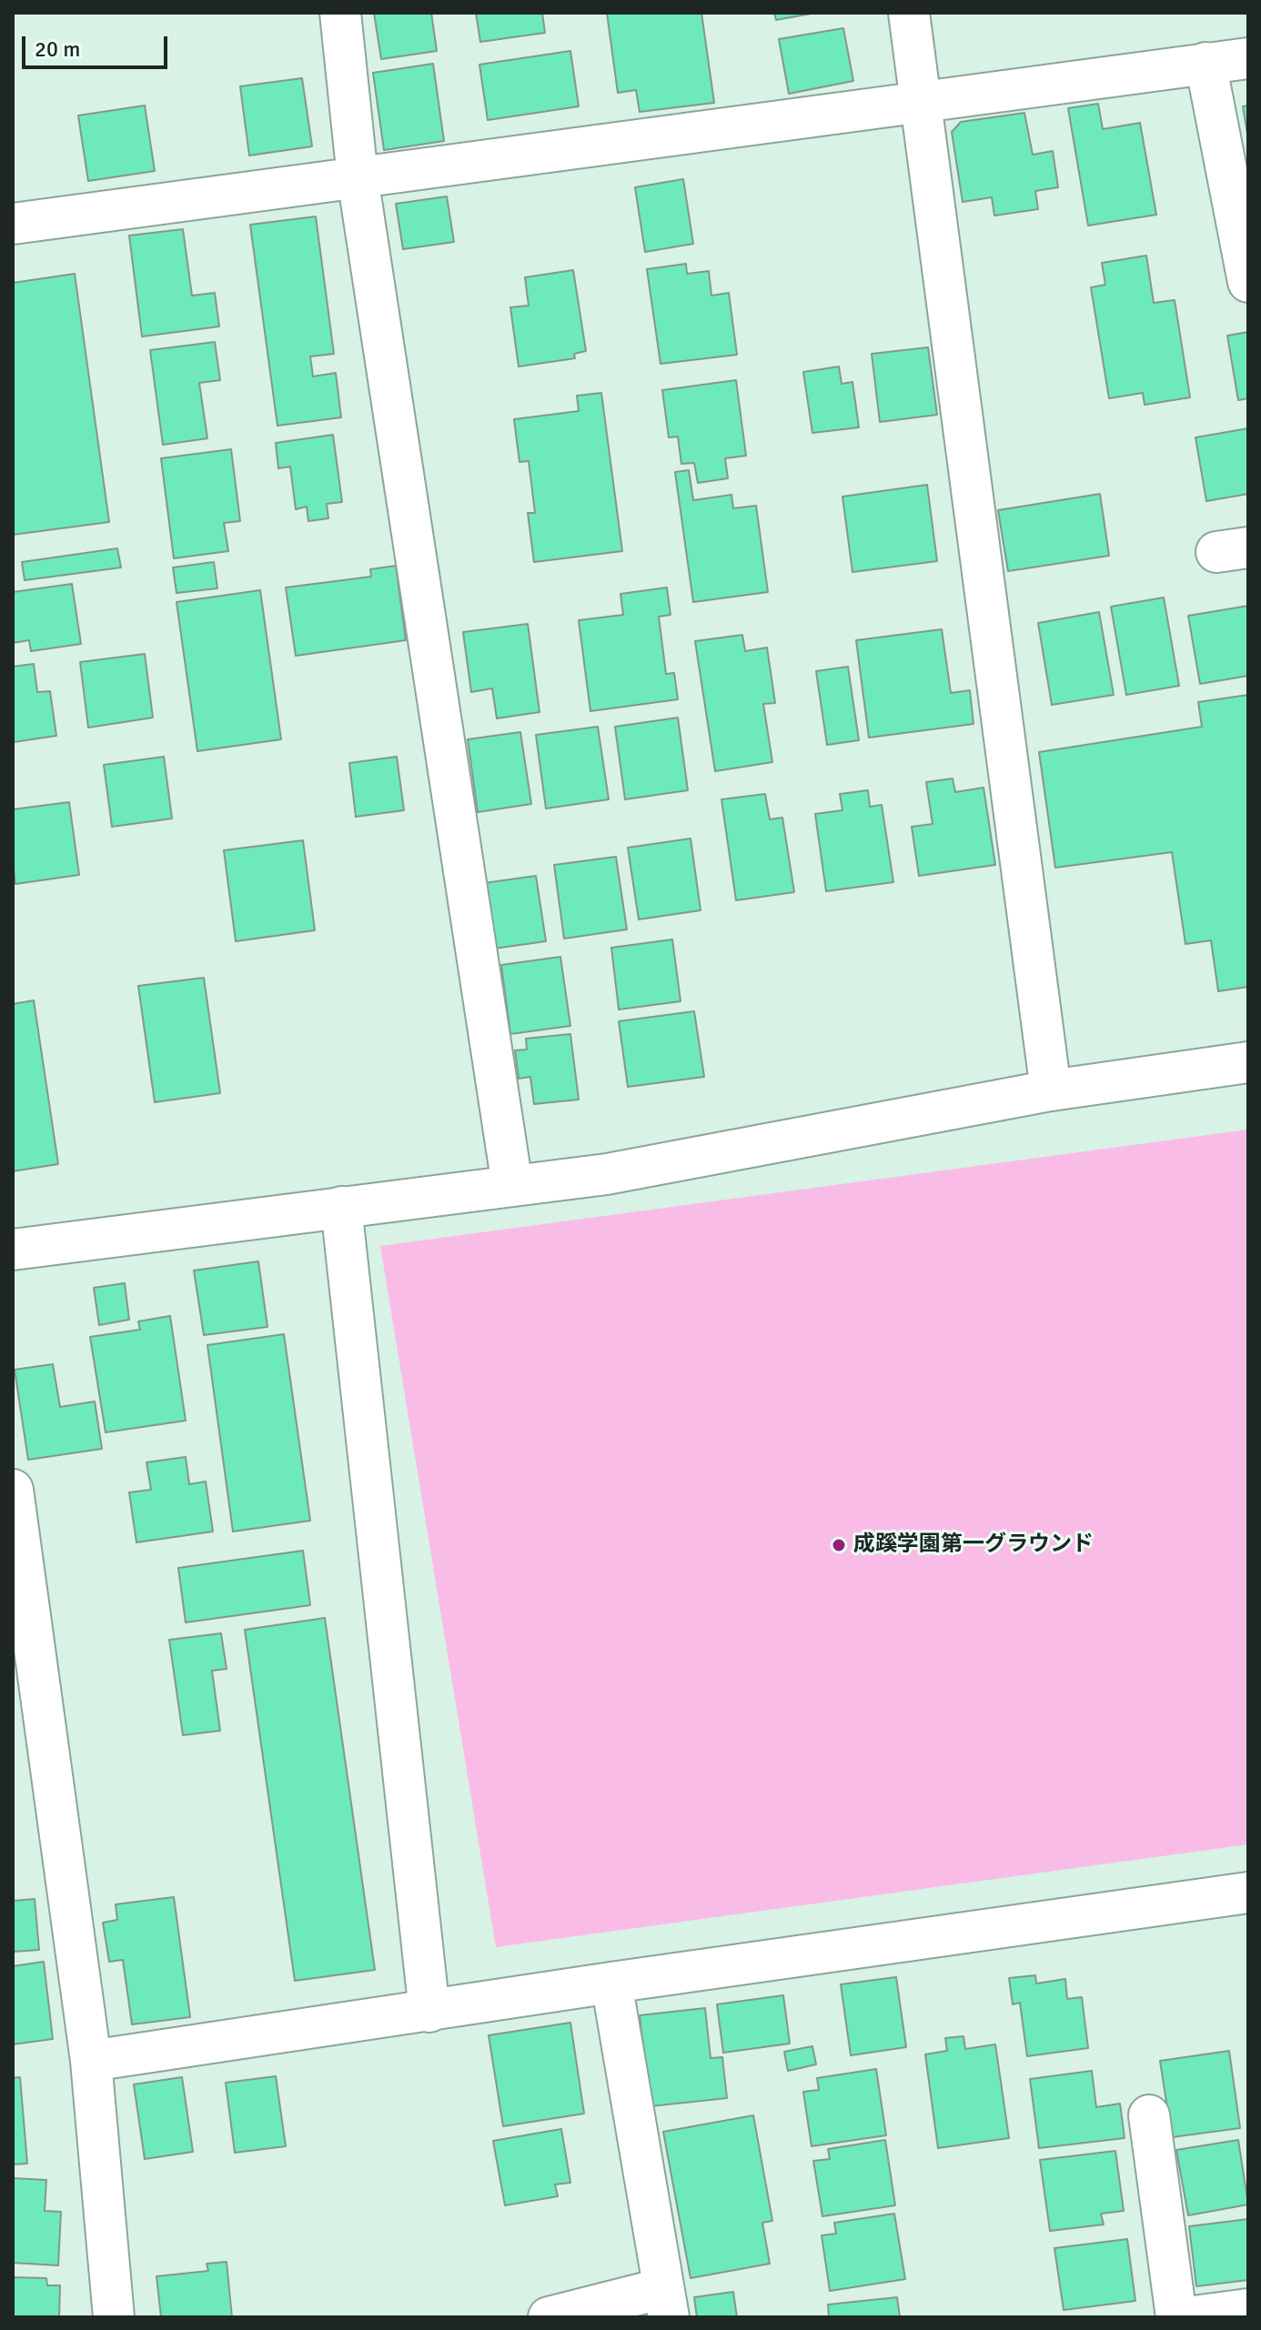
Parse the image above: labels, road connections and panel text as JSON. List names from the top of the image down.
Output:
{
  "places": ["成蹊学園第一グラウンド"],
  "scale_bar": "20 m"
}
